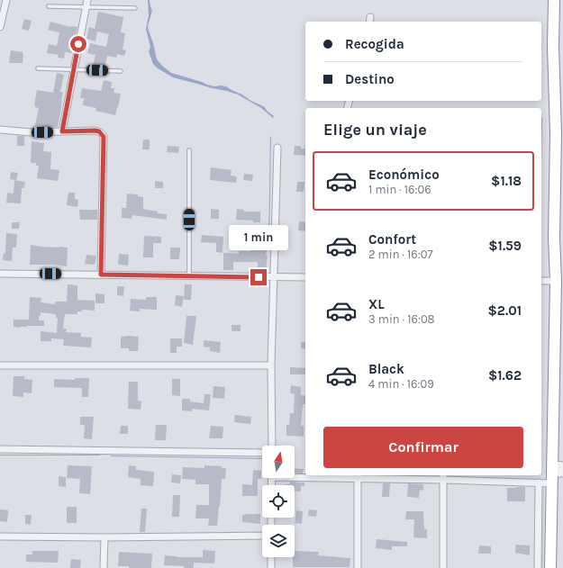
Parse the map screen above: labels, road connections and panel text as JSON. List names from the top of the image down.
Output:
{
  "north": "top",
  "page": {
    "banner": ["Recogida", "Destino"],
    "heading": "Elige un viaje",
    "list": [
      {
        "name": "Económico",
        "note": "1 min · 16:06",
        "value": "$1.18"
      },
      {
        "name": "Confort",
        "note": "2 min · 16:07",
        "value": "$1.59"
      },
      {
        "name": "XL",
        "note": "3 min · 16:08",
        "value": "$2.01"
      },
      {
        "name": "Black",
        "note": "4 min · 16:09",
        "value": "$1.62"
      }
    ],
    "bubble": "1 min",
    "buttons": "Confirmar"
  }
}
